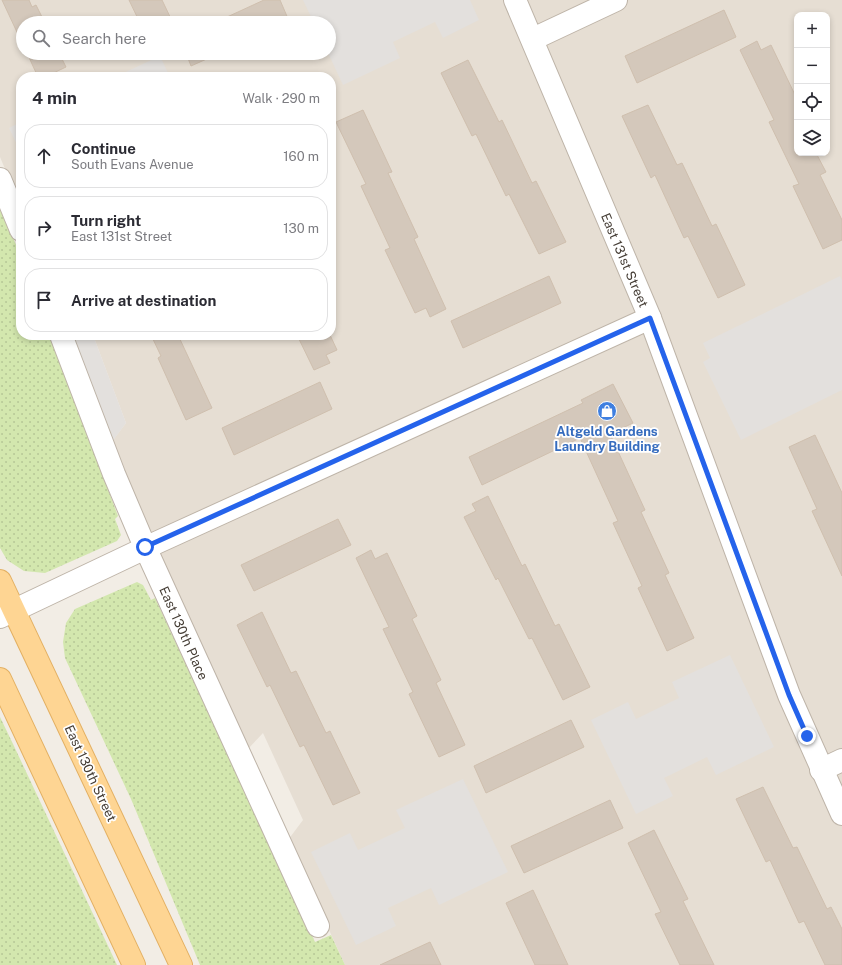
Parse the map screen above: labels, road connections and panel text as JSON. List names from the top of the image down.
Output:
{
  "streets": {
    "main road": ["East 130th Street"],
    "street": ["East 131st Street", "East 130th Place"]
  },
  "places": {
    "shop": ["Altgeld Gardens Laundry Building"]
  },
  "page": {
    "map_buttons": ["+", "−"],
    "search": "Search here",
    "heading": ["4 min", "Walk · 290 m"],
    "list": [
      ["Continue", "South Evans Avenue", "160 m"],
      ["Turn right", "East 131st Street", "130 m"],
      "Arrive at destination"
    ]
  }
}
